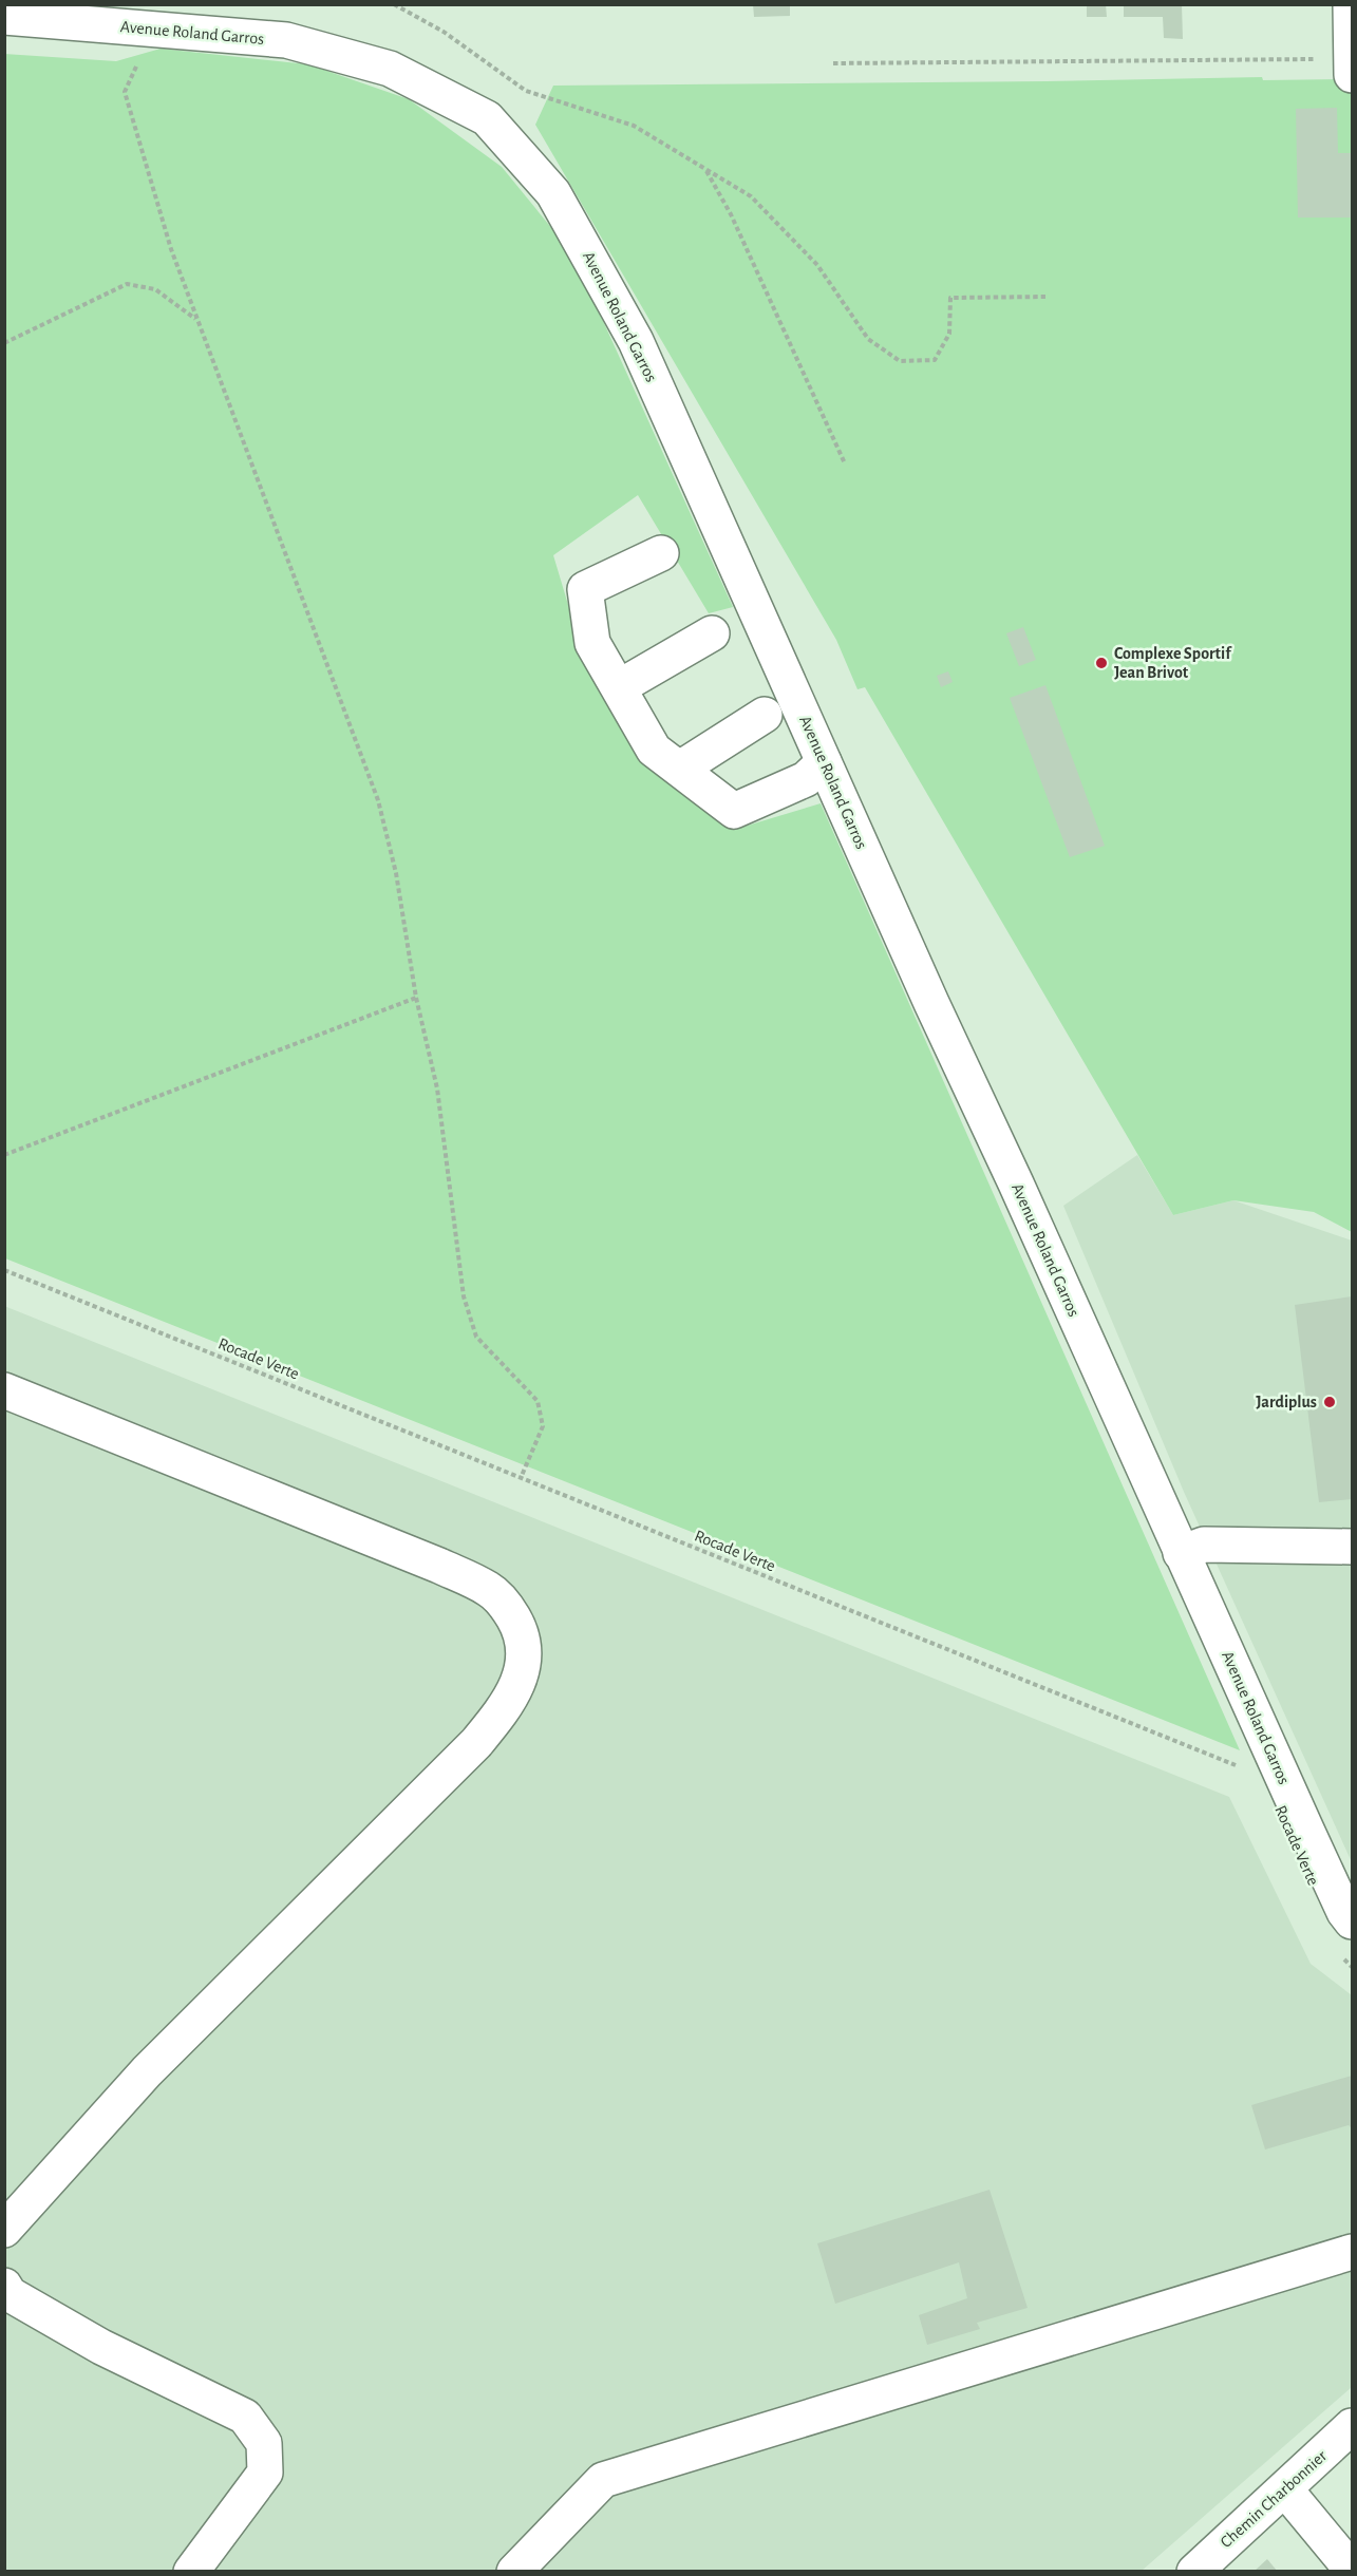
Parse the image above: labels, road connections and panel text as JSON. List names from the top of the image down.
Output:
{
  "streets": {
    "street": ["Avenue Roland Garros", "Chemin Charbonnier"],
    "path": ["Rocade Verte"]
  },
  "places": ["Complexe Sportif Jean Brivot", "Jardiplus"]
}
